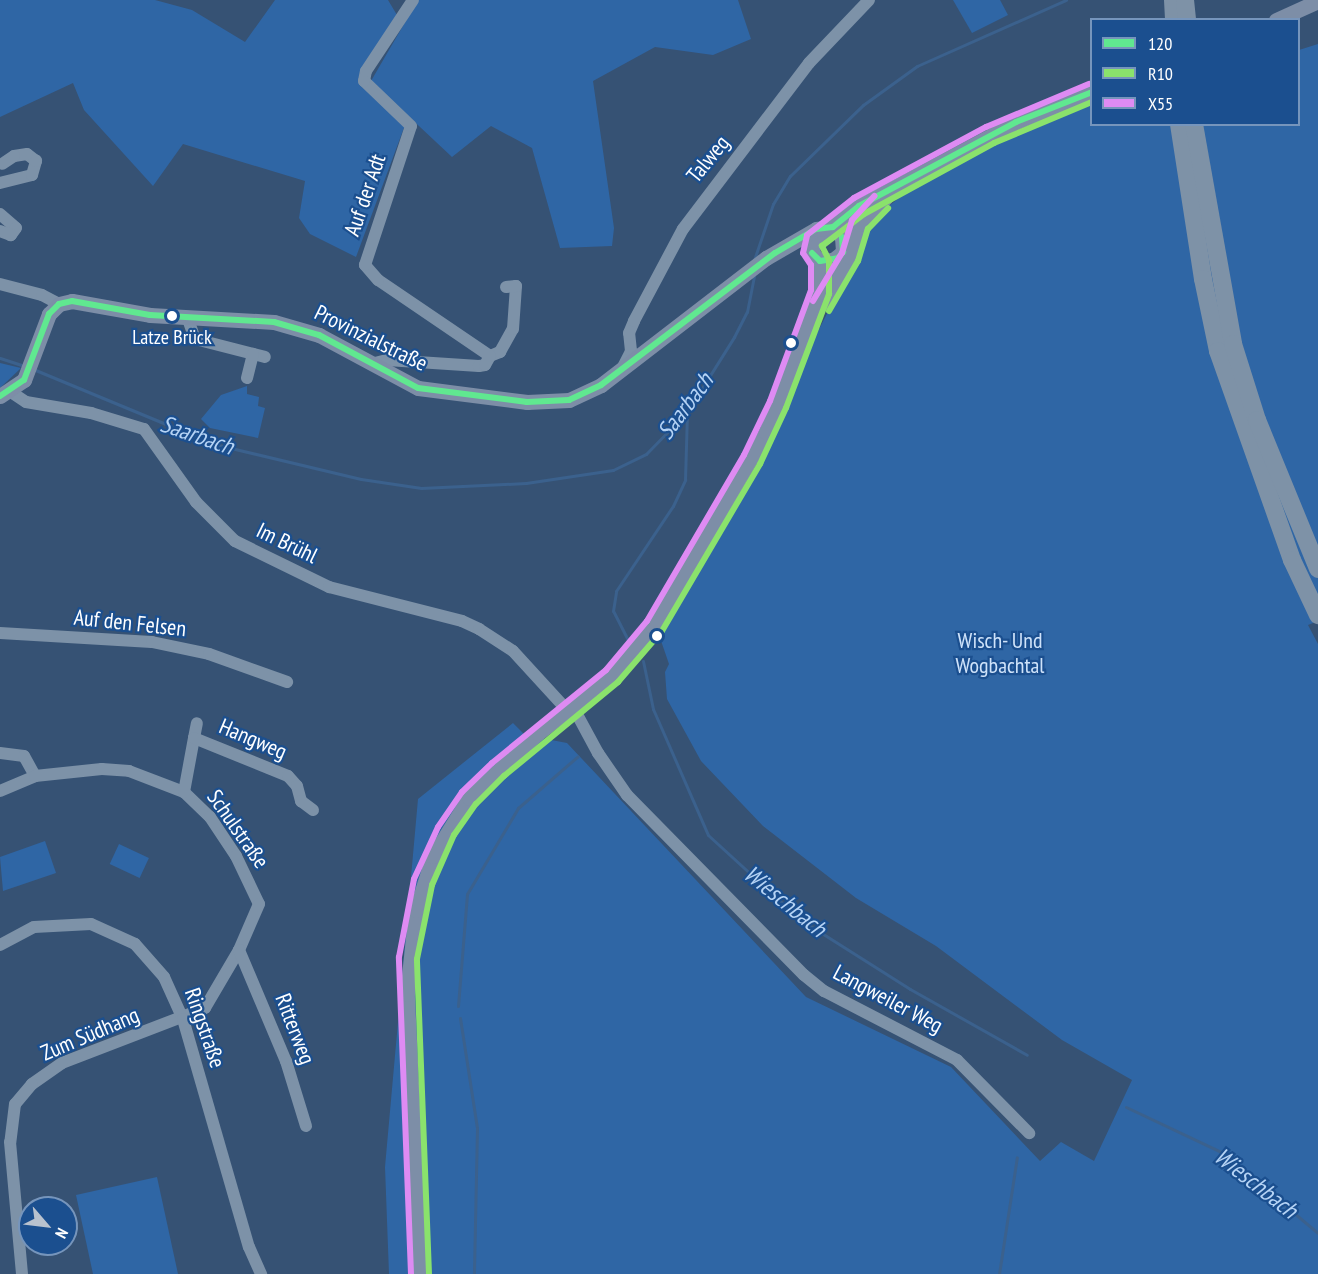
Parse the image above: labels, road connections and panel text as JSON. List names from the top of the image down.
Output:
{
  "streets": {
    "main road": ["Provinzialstraße"],
    "street": [
      "Talweg",
      "Auf der Adt",
      "Im Brühl",
      "Auf den Felsen",
      "Hangweg",
      "Schulstraße",
      "Langweiler Weg",
      "Ringstraße",
      "Ritterweg",
      "Zum Südhang"
    ]
  },
  "crossings": [
    ["Talweg", "Provinzialstraße"],
    ["Im Brühl", "Langweiler Weg"],
    ["Hangweg", "Schulstraße"],
    ["Schulstraße", "Ringstraße"],
    ["Schulstraße", "Ritterweg"],
    ["Schulstraße", "Zum Südhang"],
    ["Ringstraße", "Zum Südhang"]
  ],
  "water": ["Saarbach", "Wieschbach"],
  "parks": ["Wisch- Und Wogbachtal"],
  "places": ["Latze Brück"],
  "lines": ["transit line X55", "transit line 120", "transit line R10"],
  "legend": ["120", "R10", "X55"],
  "north": "bottom right"
}
